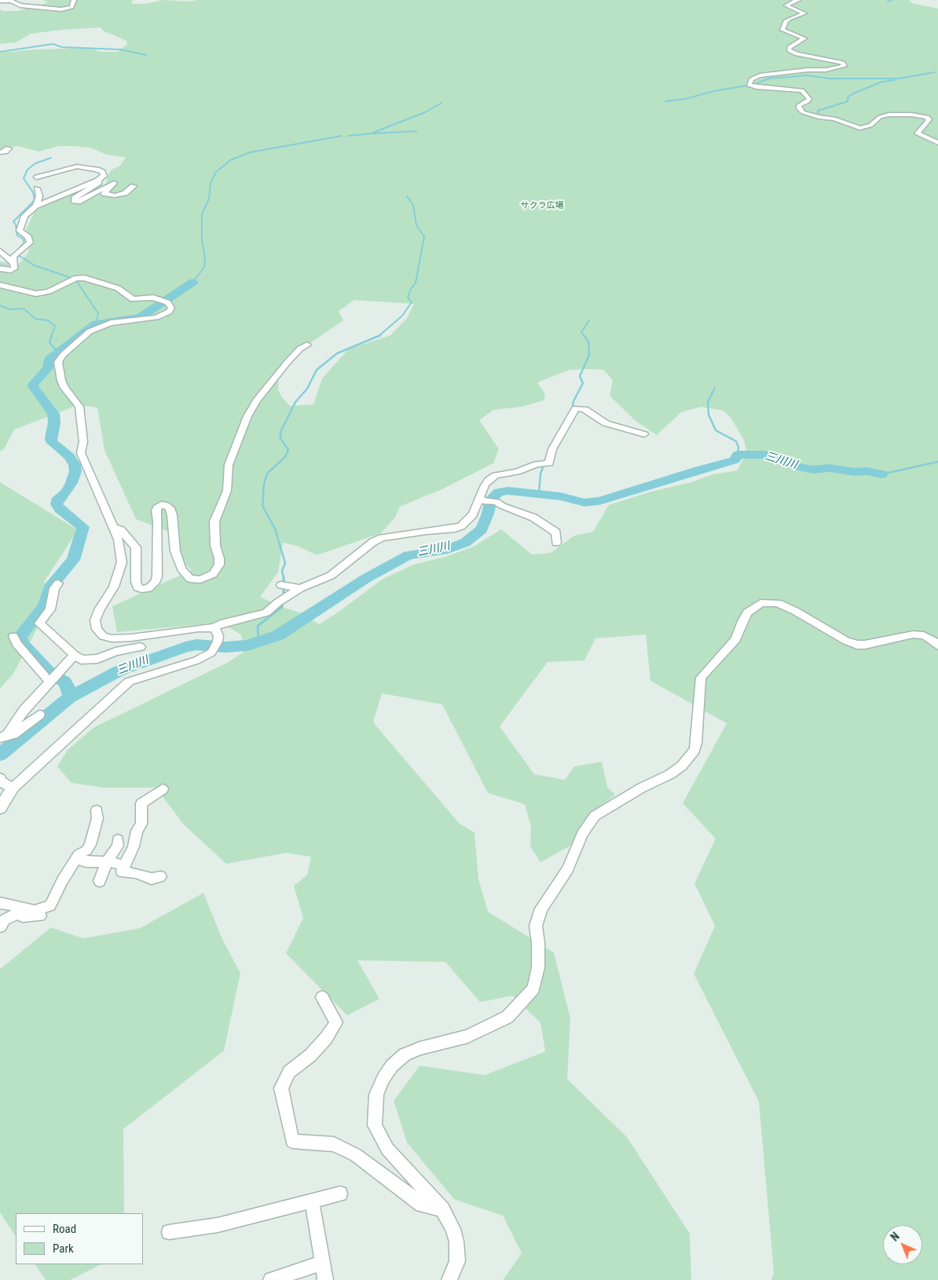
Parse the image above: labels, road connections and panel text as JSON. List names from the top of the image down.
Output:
{
  "water": ["三川川"],
  "parks": ["サクラ広場"],
  "legend": ["Road", "Park"],
  "north": "top left"
}
